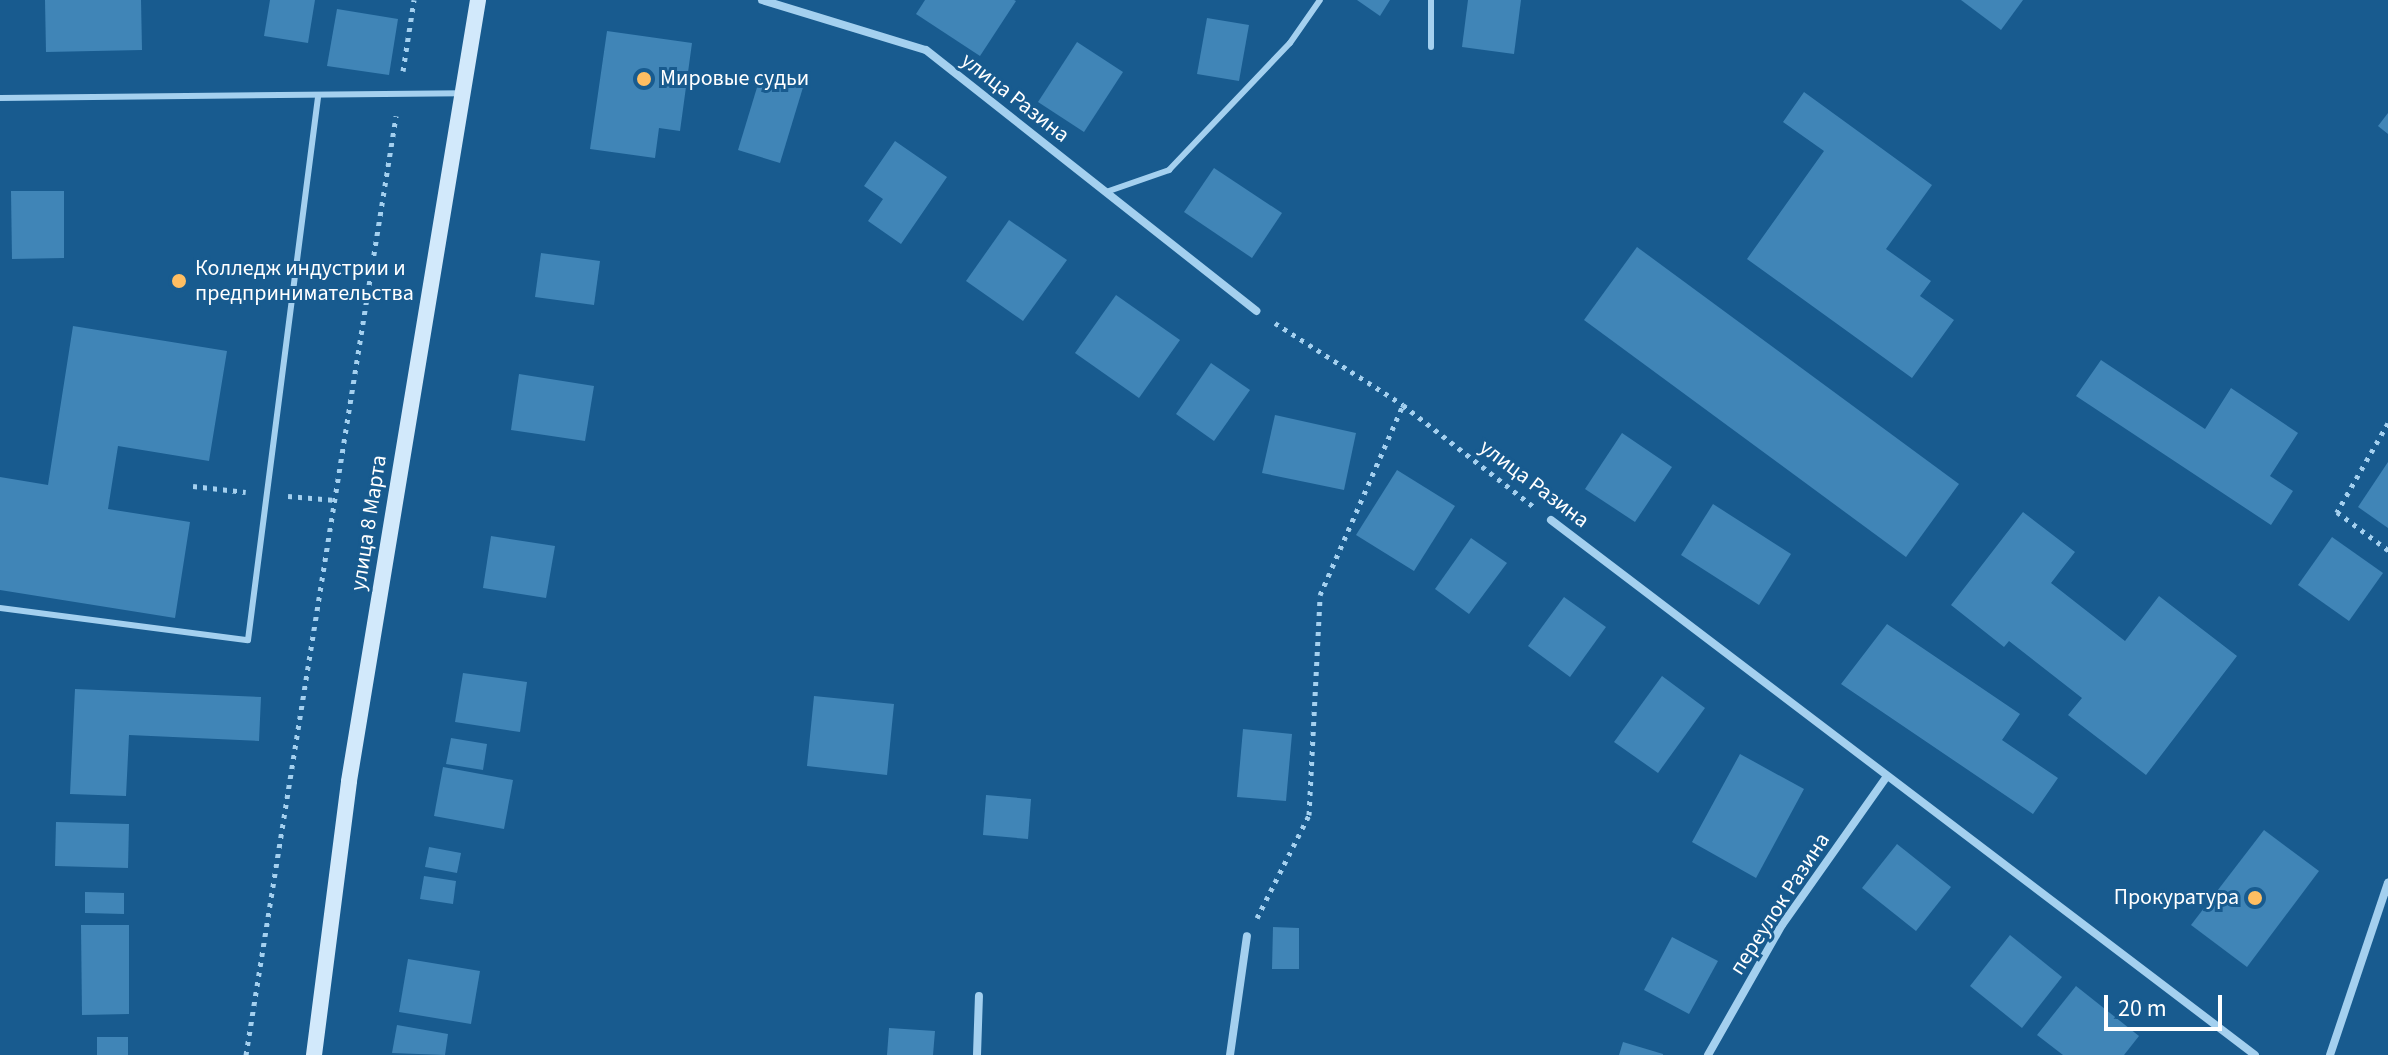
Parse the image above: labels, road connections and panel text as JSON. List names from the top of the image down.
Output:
{
  "streets": {
    "main road": ["улица 8 Марта"],
    "street": ["улица Разина", "переулок Разина"]
  },
  "crossings": [
    ["улица Разина", "переулок Разина"]
  ],
  "places": ["Мировые судьи", "Колледж индустрии и предпринимательства", "Прокуратура"],
  "scale_bar": "20 m"
}
